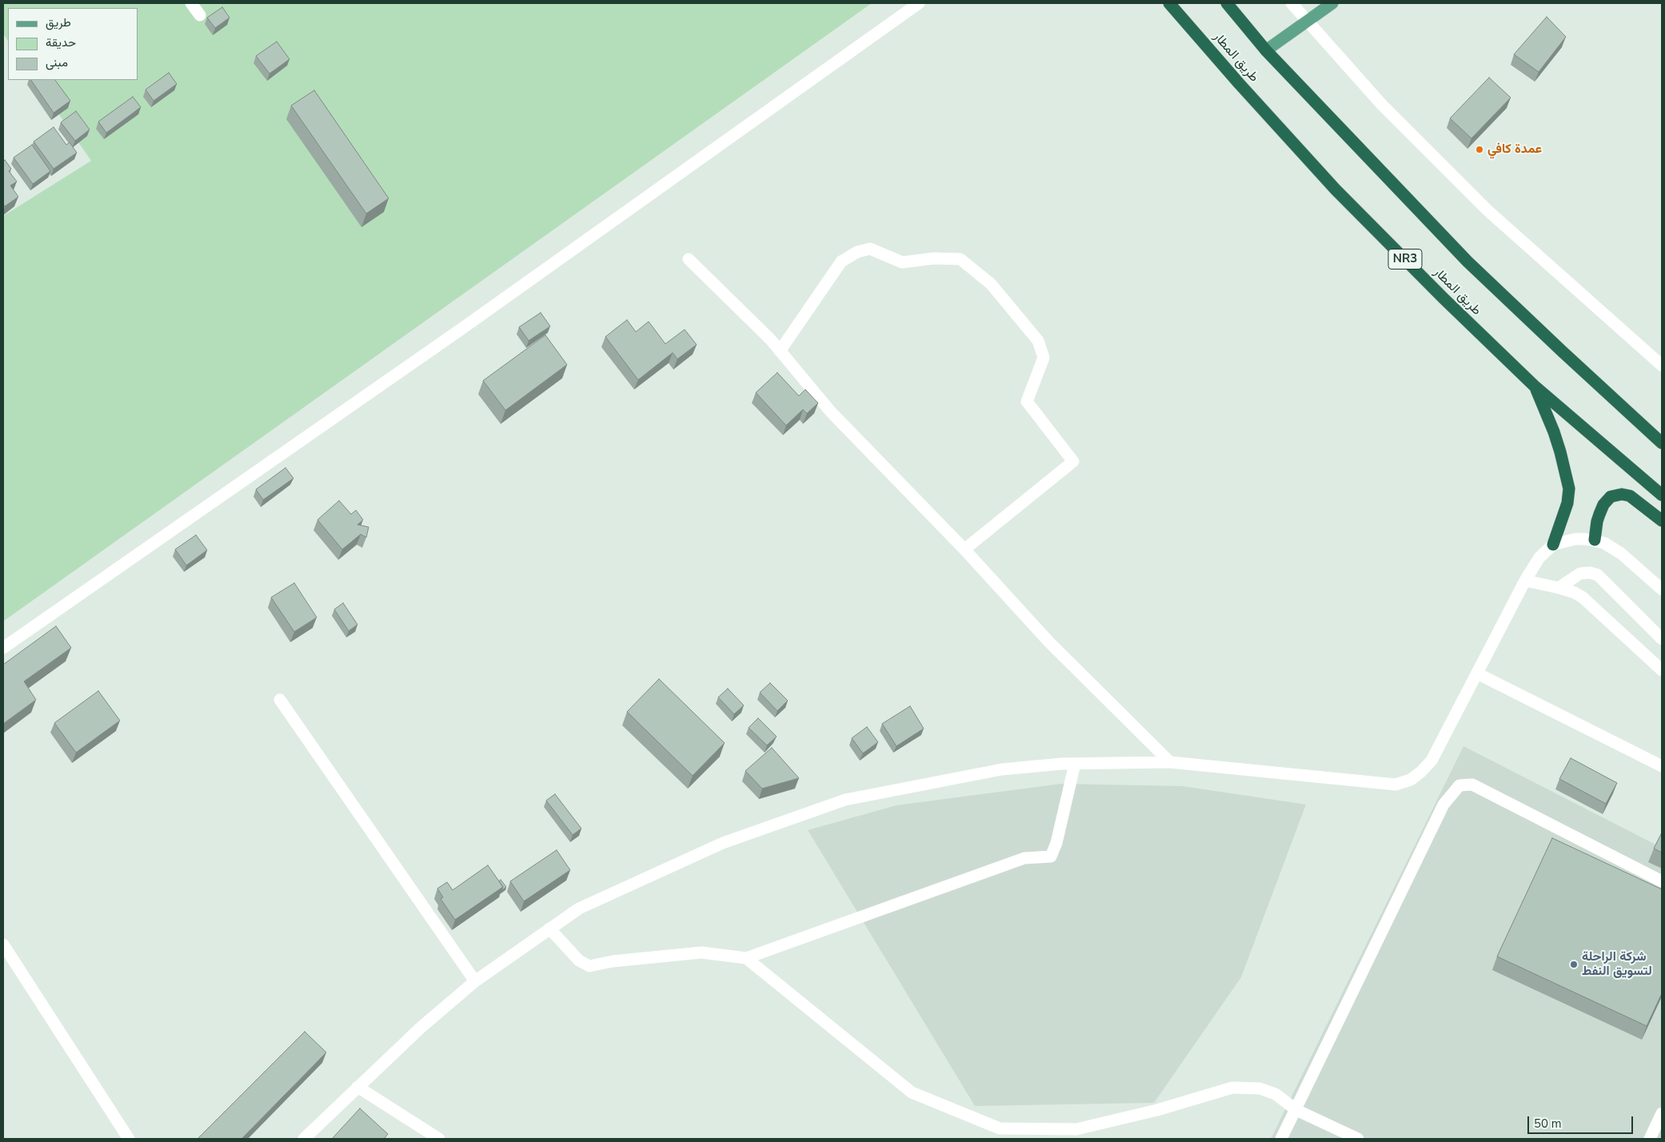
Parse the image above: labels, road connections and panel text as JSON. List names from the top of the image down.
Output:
{
  "streets": {
    "highway": ["طريق المطار", "NR3"]
  },
  "places": ["عمدة كافي", "شركة الراحلة لتسويق النفط"],
  "legend": ["طريق", "حديقة", "مبنى"],
  "scale_bar": "50 m"
}
